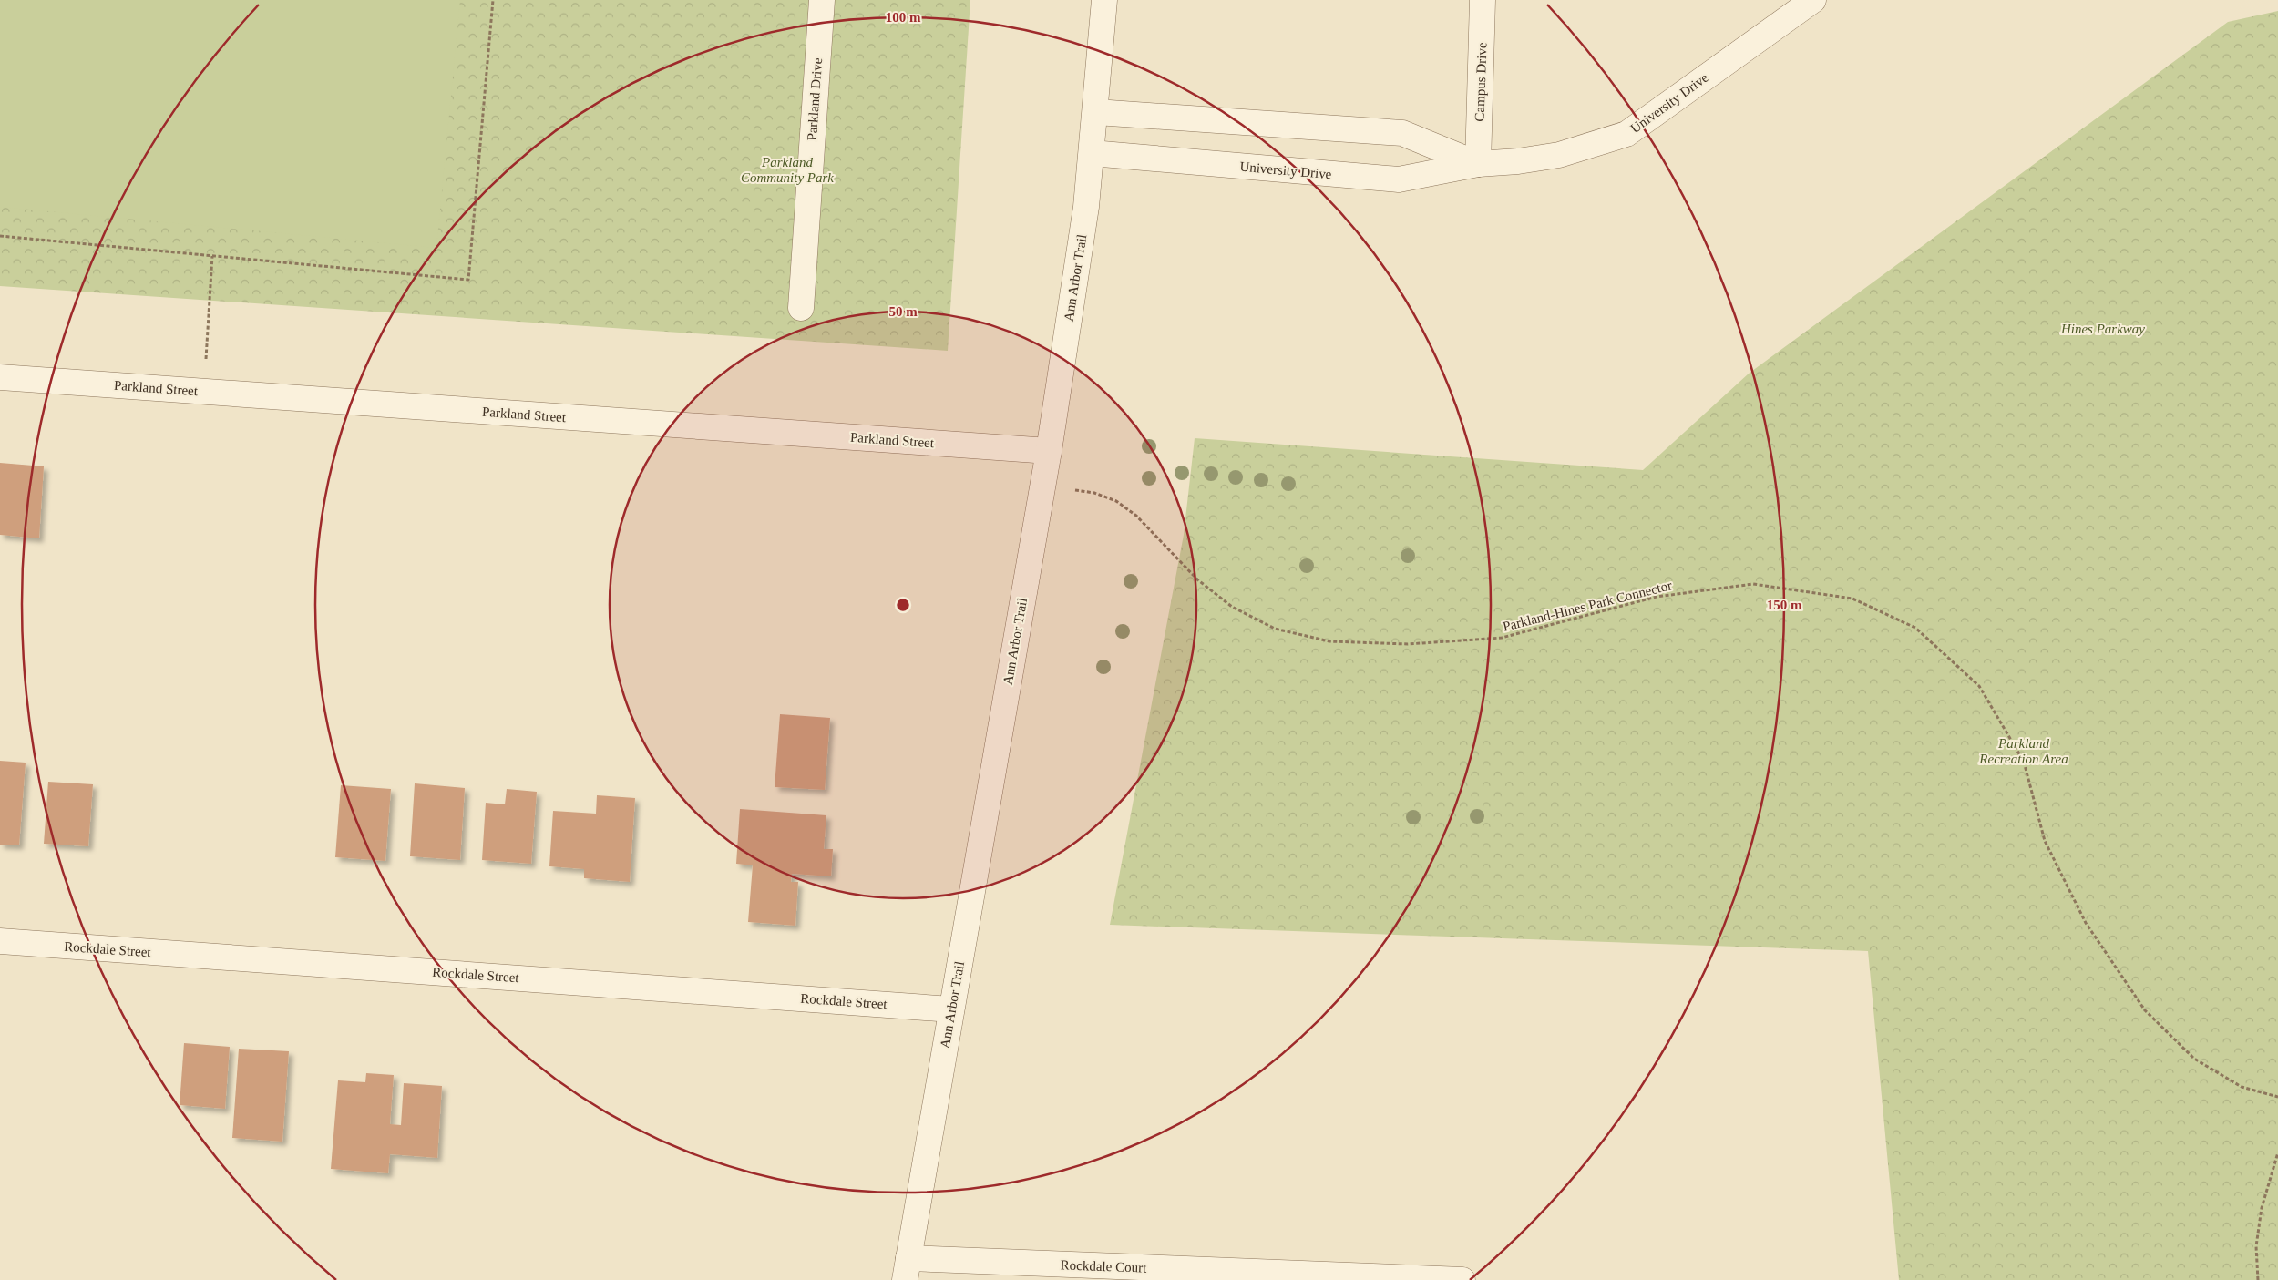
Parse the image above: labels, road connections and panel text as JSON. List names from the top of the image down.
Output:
{
  "streets": {
    "street": [
      "Campus Drive",
      "Parkland Drive",
      "University Drive",
      "Ann Arbor Trail",
      "Parkland Street",
      "Rockdale Street",
      "Rockdale Court"
    ],
    "path": ["Parkland-Hines Park Connector"]
  },
  "crossings": [
    ["Campus Drive", "University Drive"],
    ["University Drive", "Ann Arbor Trail"],
    ["Ann Arbor Trail", "Parkland Street"],
    ["Ann Arbor Trail", "Rockdale Street"],
    ["Ann Arbor Trail", "Rockdale Court"]
  ],
  "parks": ["Parkland Community Park", "Hines Parkway", "Parkland Recreation Area"],
  "rings": ["100 m", "50 m", "150 m"]
}
